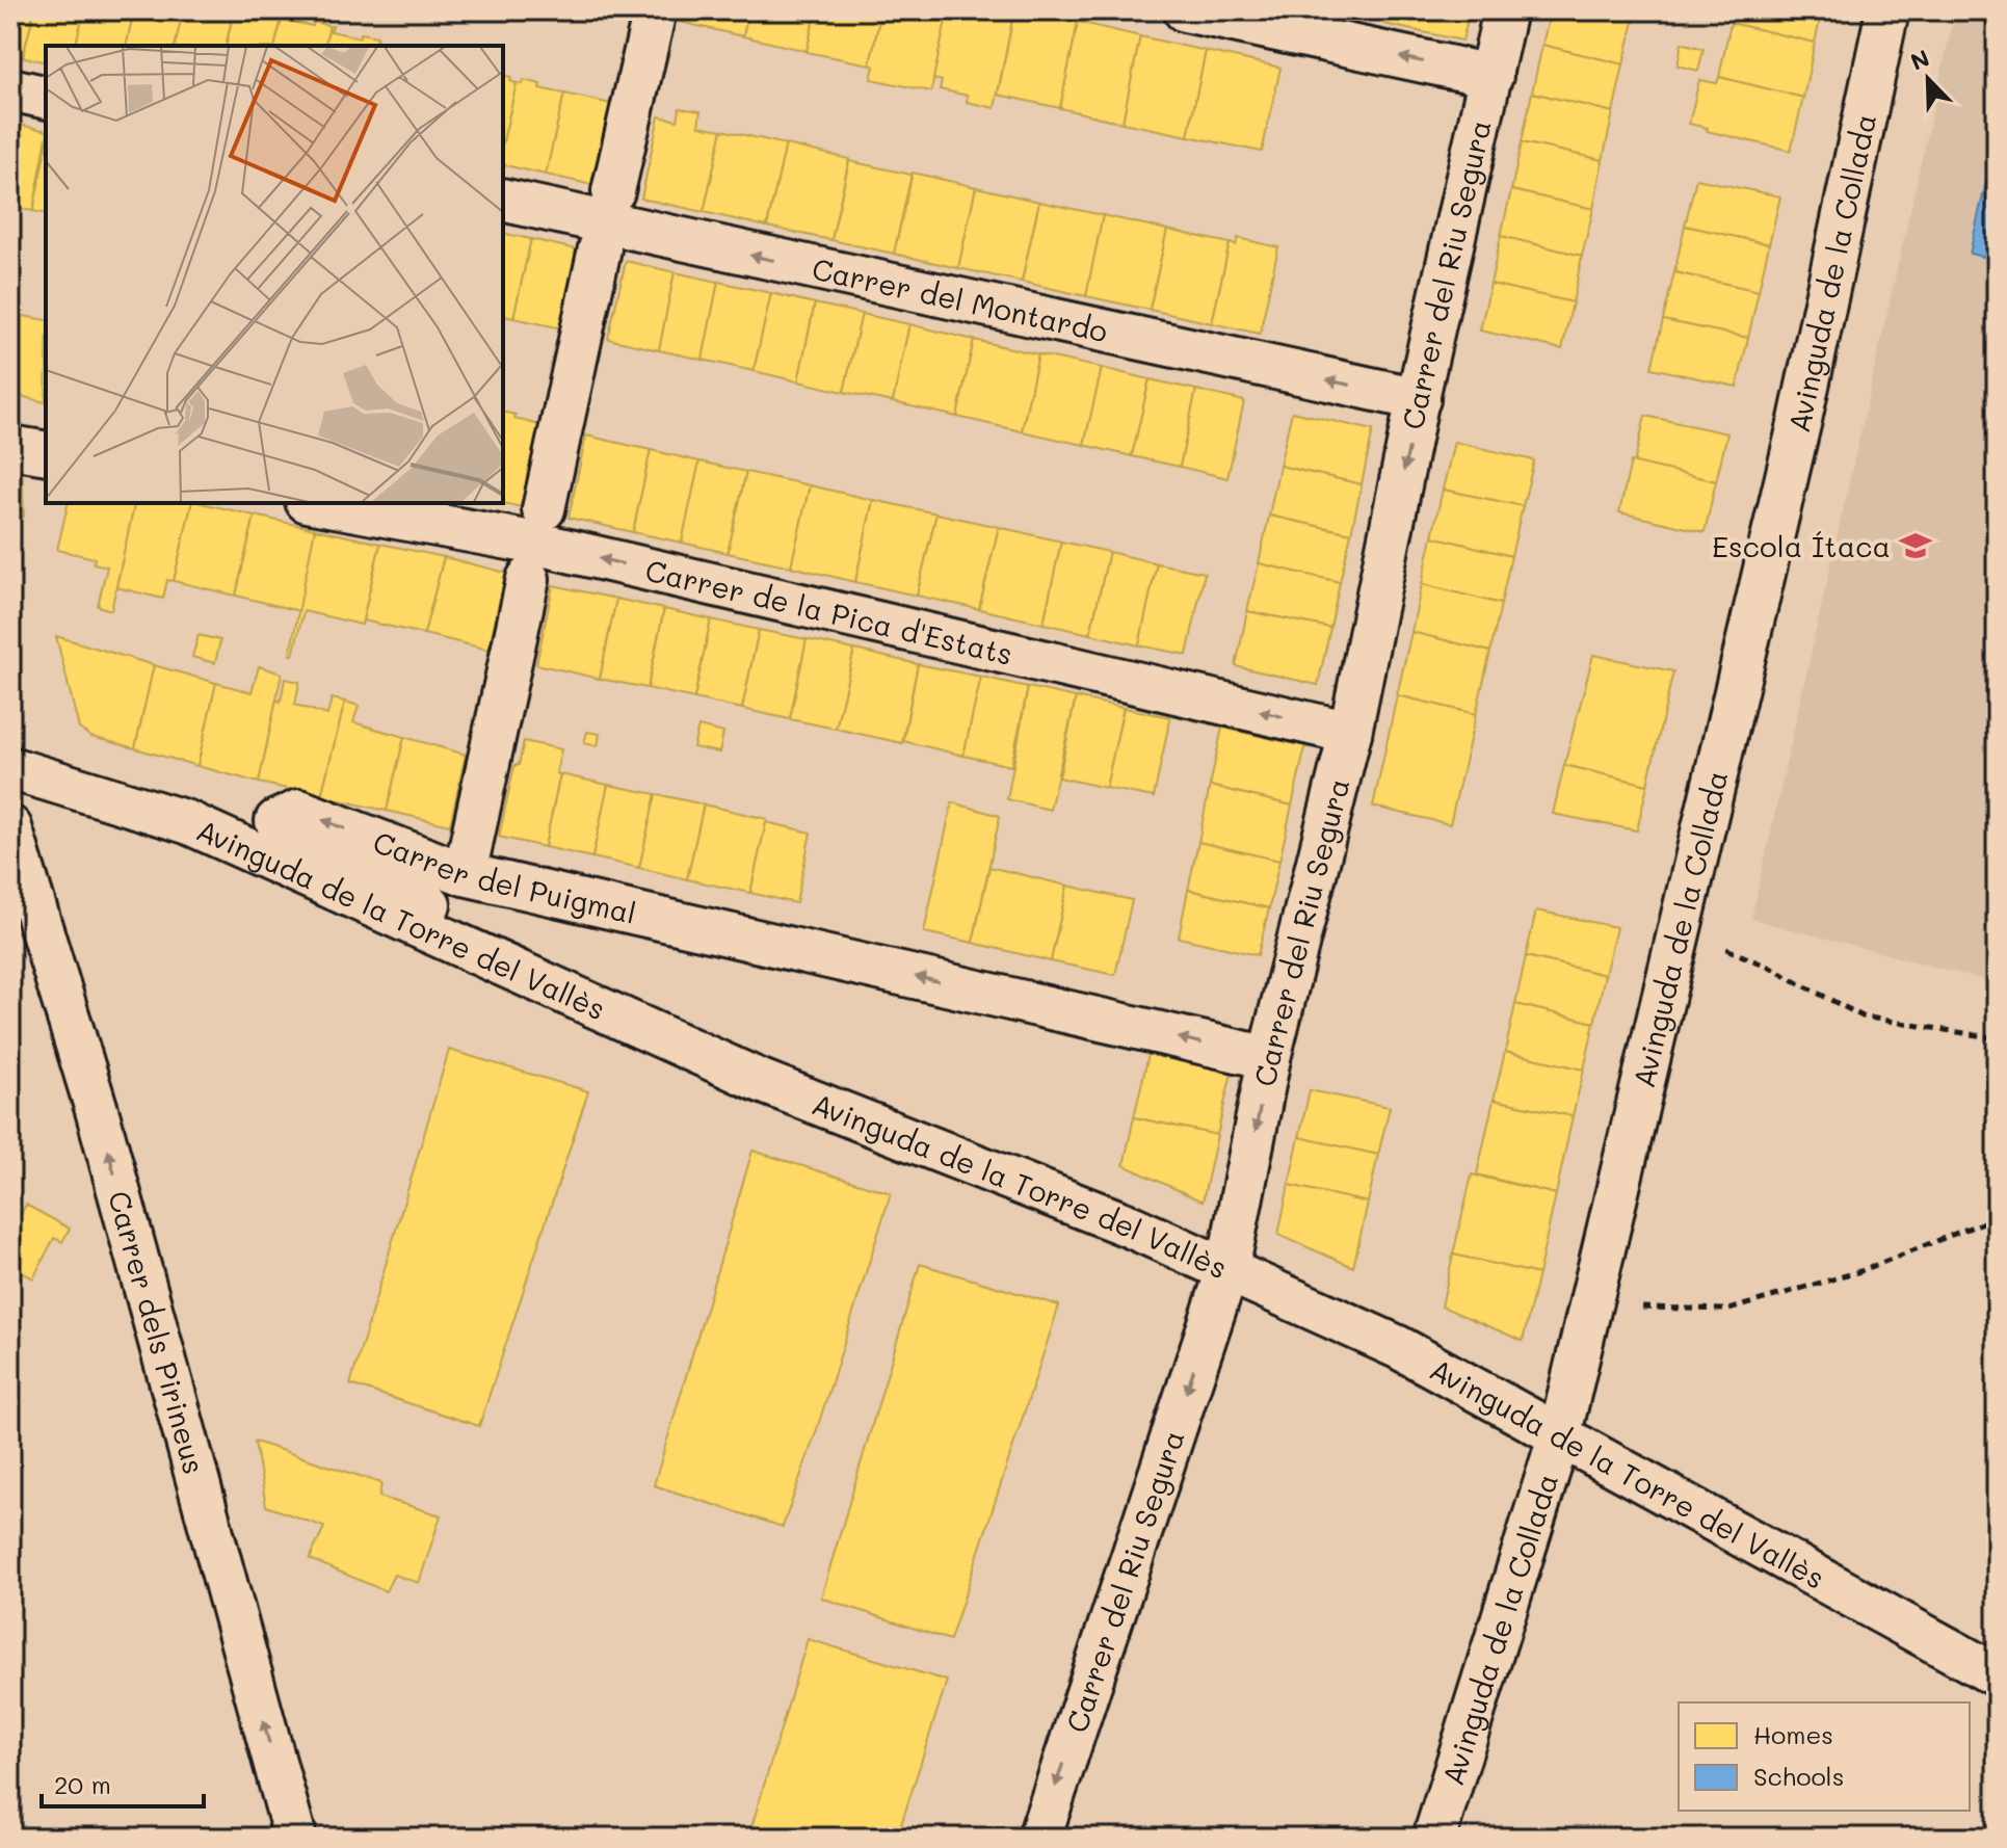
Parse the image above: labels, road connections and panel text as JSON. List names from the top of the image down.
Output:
{
  "streets": {
    "street": [
      "Avinguda de la Collada",
      "Carrer del Riu Segura",
      "Carrer del Montardo",
      "Carrer de la Pica d'Estats",
      "Carrer del Puigmal",
      "Avinguda de la Torre del Vallès",
      "Carrer dels Pirineus"
    ]
  },
  "crossings": [
    ["Avinguda de la Collada", "Avinguda de la Torre del Vallès"],
    ["Carrer del Riu Segura", "Carrer del Montardo"],
    ["Carrer del Riu Segura", "Carrer de la Pica d'Estats"],
    ["Carrer del Riu Segura", "Carrer del Puigmal"],
    ["Carrer del Riu Segura", "Avinguda de la Torre del Vallès"],
    ["Carrer del Puigmal", "Avinguda de la Torre del Vallès"]
  ],
  "one_way": ["Carrer del Riu Segura", "Carrer de la Pica d'Estats", "Carrer dels Pirineus"],
  "places": {
    "school or university": ["Escola Ítaca"]
  },
  "legend": ["Homes", "Schools"],
  "scale_bar": "20 m",
  "north": "top left"
}
